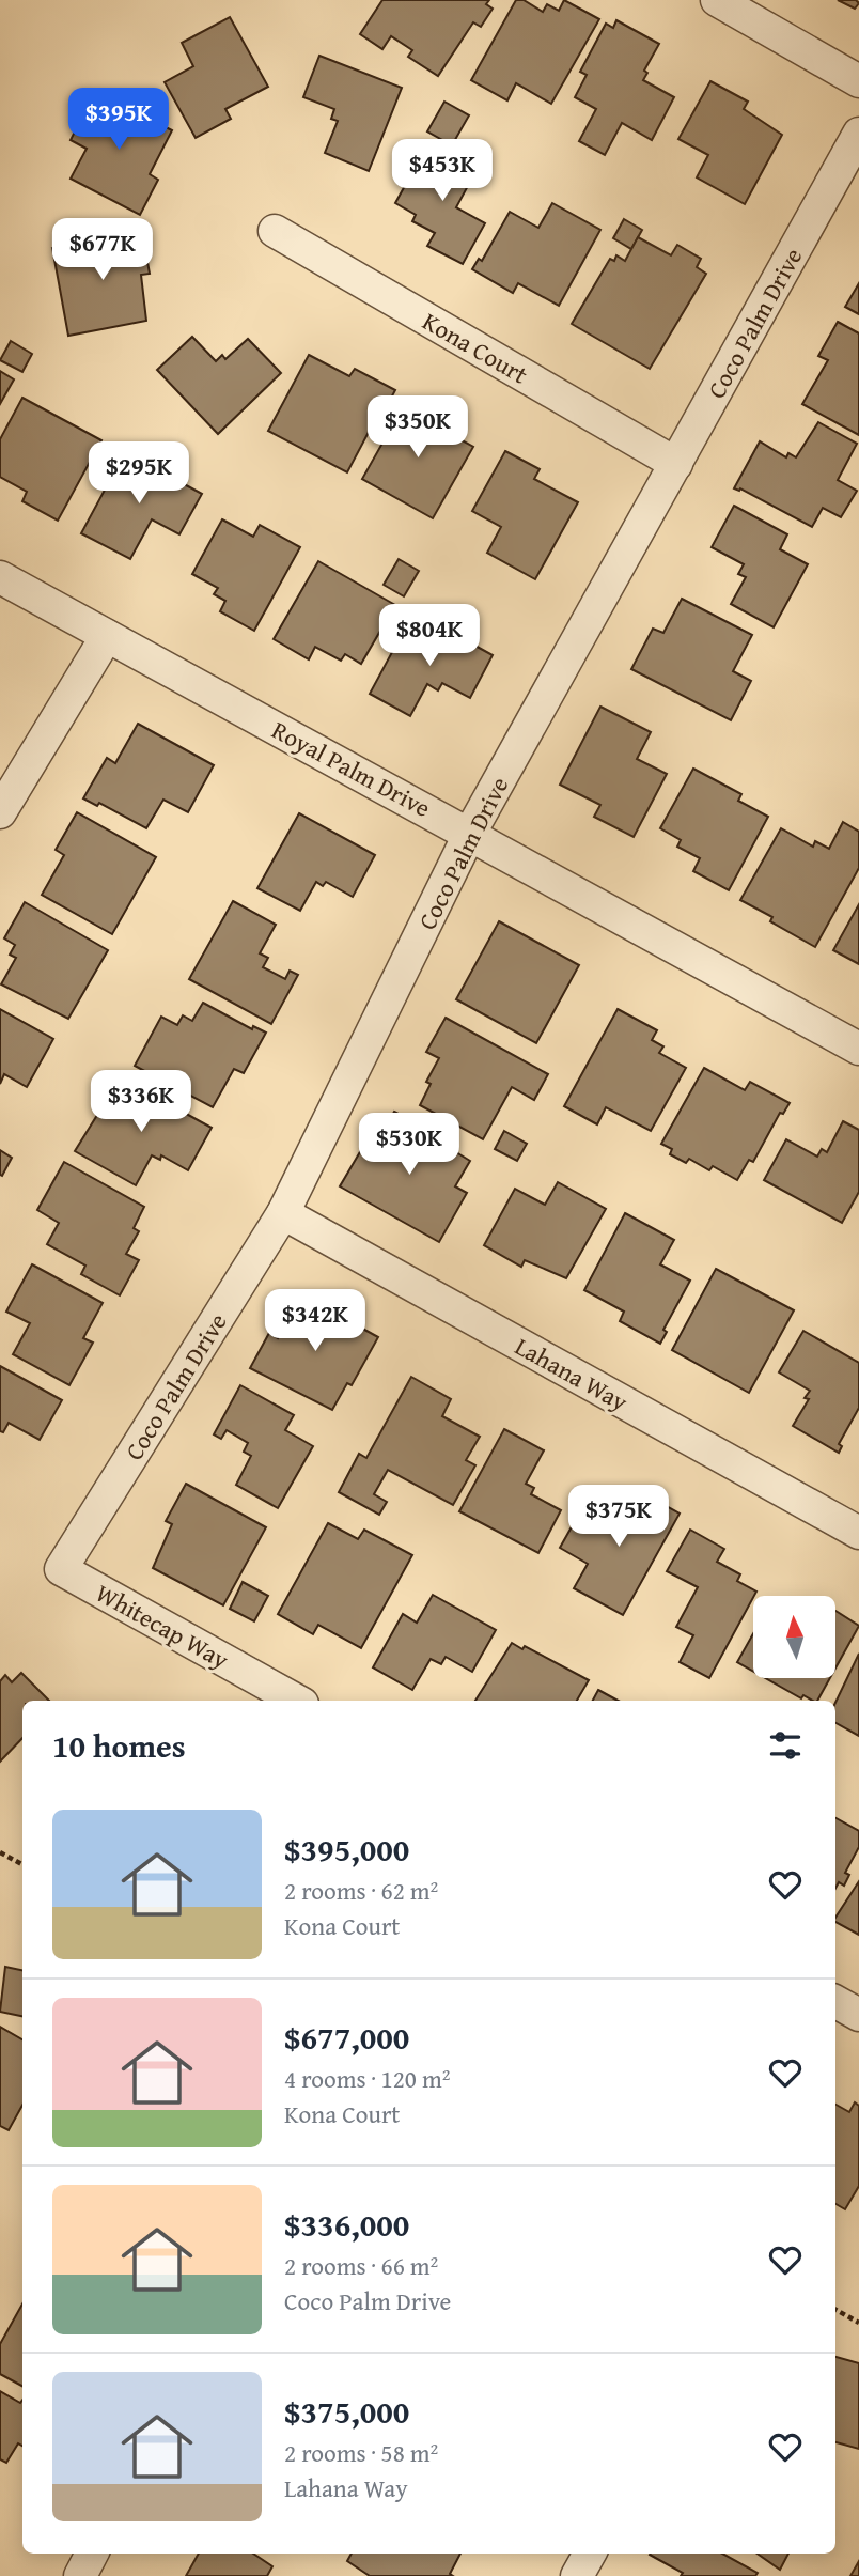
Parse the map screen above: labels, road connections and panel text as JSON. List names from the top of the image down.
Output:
{
  "streets": {
    "street": [
      "Coco Palm Drive",
      "Kona Court",
      "Royal Palm Drive",
      "Lahana Way",
      "Whitecap Way"
    ]
  },
  "crossings": [
    ["Coco Palm Drive", "Kona Court"],
    ["Coco Palm Drive", "Royal Palm Drive"],
    ["Coco Palm Drive", "Lahana Way"],
    ["Coco Palm Drive", "Whitecap Way"]
  ],
  "north": "top",
  "page": {
    "price": [
      "$395K",
      "$453K",
      "$677K",
      "$350K",
      "$295K",
      "$804K",
      "$336K",
      "$530K",
      "$342K",
      "$375K"
    ],
    "heading": "10 homes",
    "list": [
      {
        "name": "$395,000",
        "note": "2 rooms · 62 m² · Kona Court"
      },
      {
        "name": "$677,000",
        "note": "4 rooms · 120 m² · Kona Court"
      },
      {
        "name": "$336,000",
        "note": "2 rooms · 66 m² · Coco Palm Drive"
      },
      {
        "name": "$375,000",
        "note": "2 rooms · 58 m² · Lahana Way"
      }
    ]
  }
}
